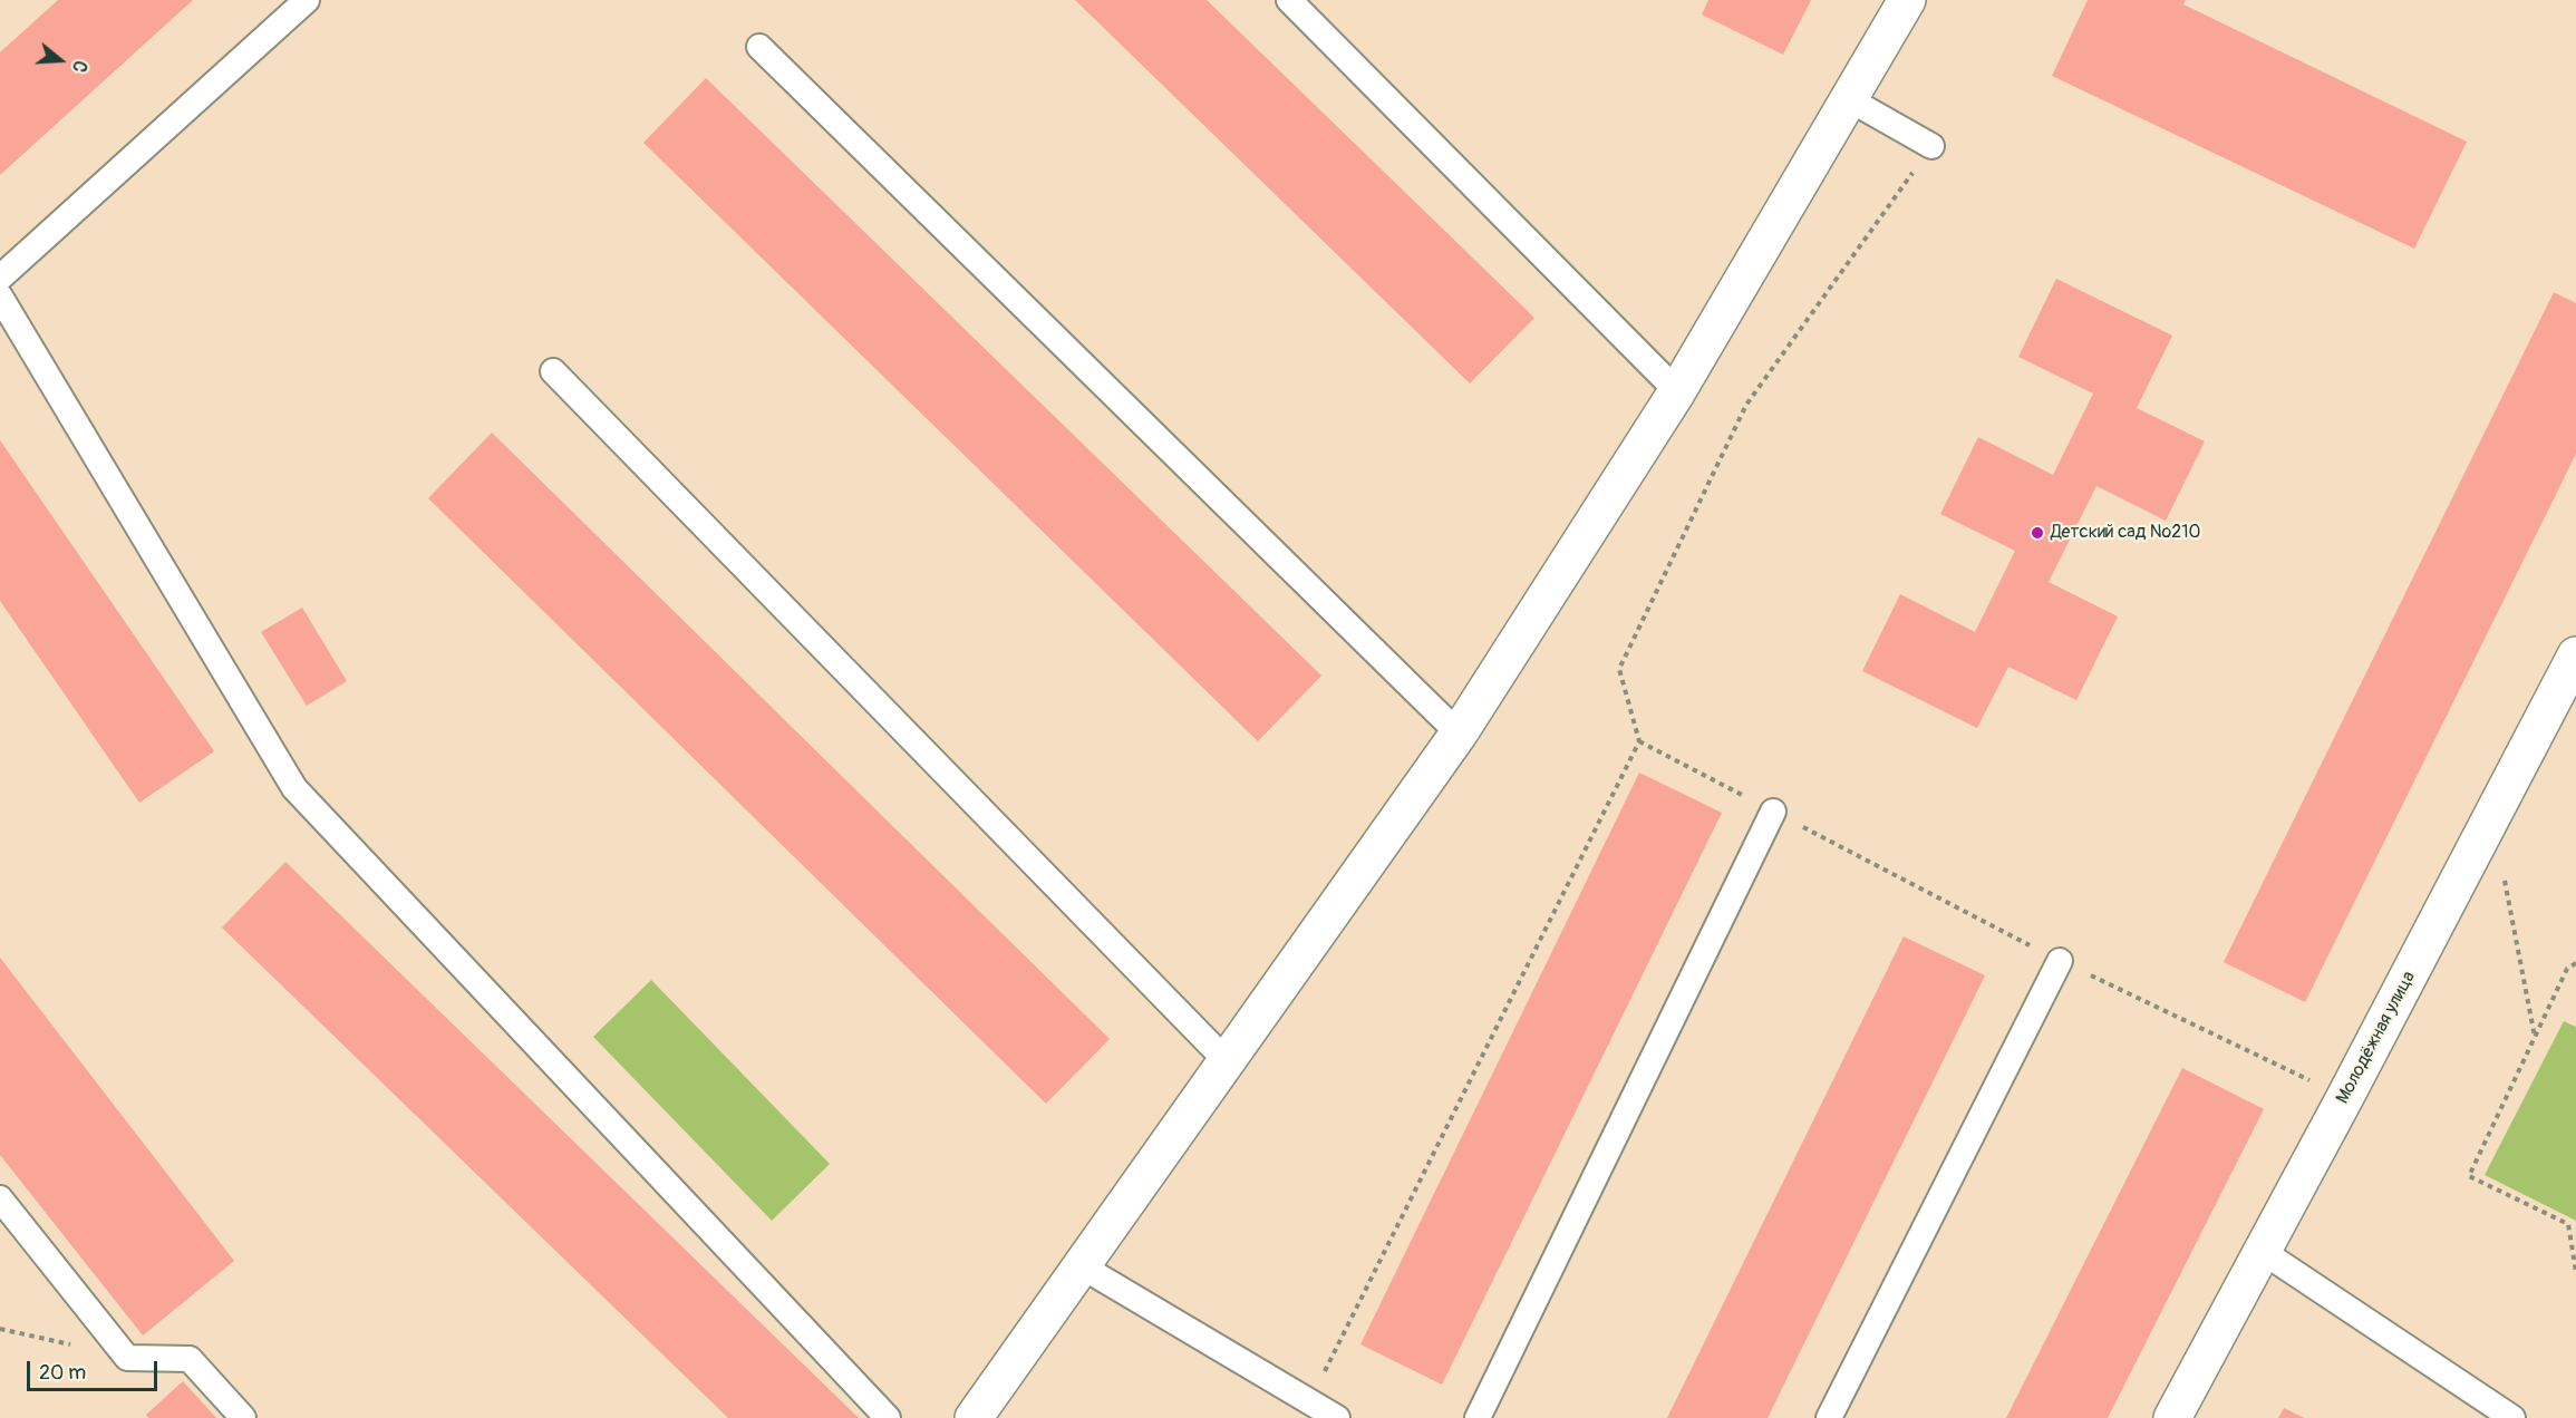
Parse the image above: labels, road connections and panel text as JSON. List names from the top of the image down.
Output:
{
  "streets": {
    "street": ["Молодёжная улица"]
  },
  "places": ["Детский сад №210"],
  "scale_bar": "20 m",
  "north": "right"
}
